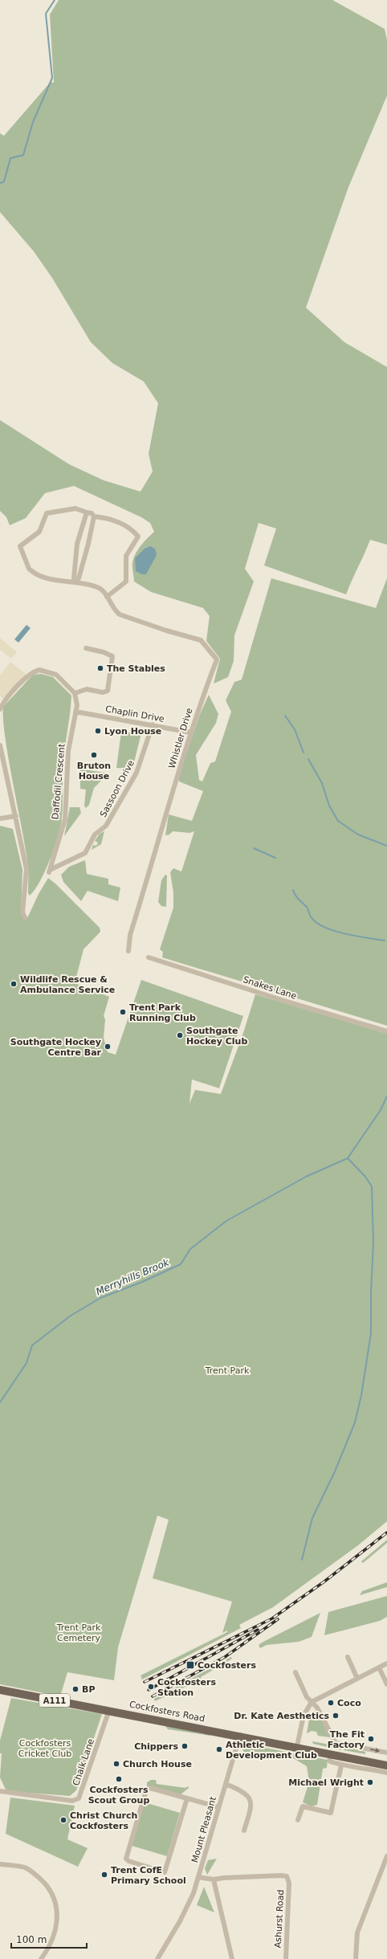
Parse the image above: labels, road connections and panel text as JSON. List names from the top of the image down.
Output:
{
  "streets": {
    "main road": ["A111", "Cockfosters Road"],
    "street": [
      "Chaplin Drive",
      "Whistler Drive",
      "Daffodil Crescent",
      "Sassoon Drive",
      "Snakes Lane",
      "Chalk Lane",
      "Mount Pleasant",
      "Ashurst Road"
    ]
  },
  "crossings": [
    ["Chaplin Drive", "Whistler Drive"],
    ["Chaplin Drive", "Daffodil Crescent"],
    ["Chaplin Drive", "Sassoon Drive"],
    ["Daffodil Crescent", "Sassoon Drive"],
    ["Cockfosters Road", "Chalk Lane"],
    ["Cockfosters Road", "Mount Pleasant"]
  ],
  "water": ["Merryhills Brook"],
  "parks": ["Trent Park", "Trent Park Cemetery", "Cockfosters Cricket Club"],
  "places": {
    "other": [
      "The Stables",
      "Lyon House",
      "Bruton House",
      "Wildlife Rescue & Ambulance Service",
      "Trent Park Running Club",
      "Southgate Hockey Club",
      "Southgate Hockey Centre Bar",
      "Cockfosters Station",
      "BP",
      "Coco",
      "Dr. Kate Aesthetics",
      "The Fit Factory",
      "Chippers",
      "Athletic Development Club",
      "Church House",
      "Cockfosters Scout Group",
      "Michael Wright",
      "Christ Church Cockfosters",
      "Trent CofE Primary School"
    ],
    "transit": ["Cockfosters"]
  },
  "scale_bar": "100 m"
}
